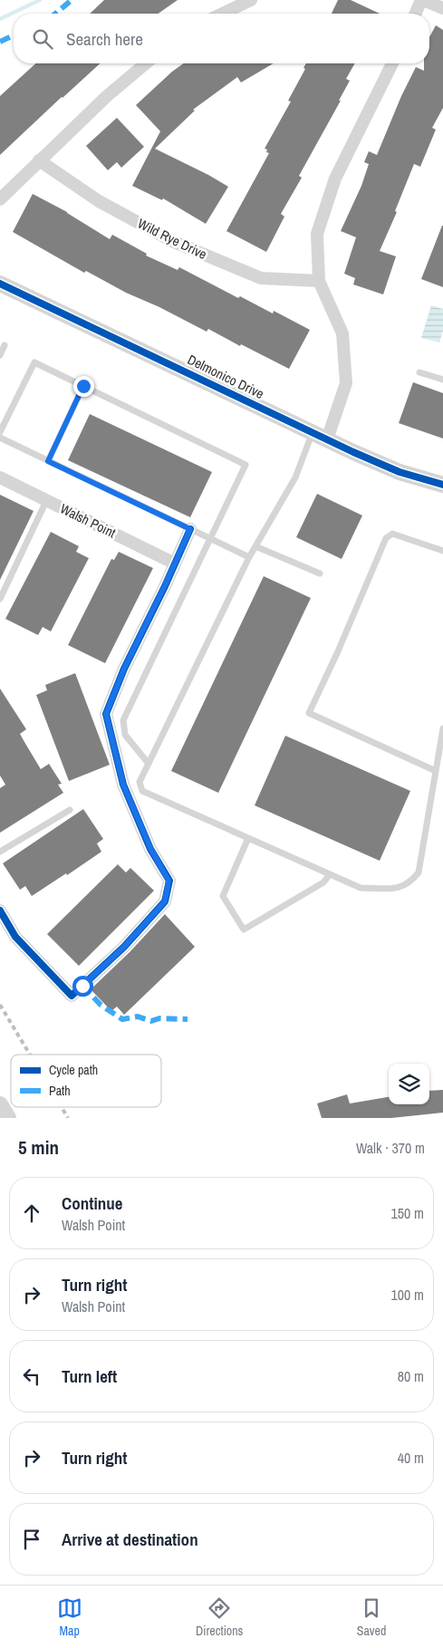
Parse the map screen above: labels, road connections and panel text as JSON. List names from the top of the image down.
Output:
{
  "streets": {
    "street": ["Wild Rye Drive", "Delmonico Drive", "Walsh Point"]
  },
  "legend": ["Cycle path", "Path"],
  "page": {
    "search": "Search here",
    "heading": ["5 min", "Walk · 370 m"],
    "list": [
      ["Continue", "Walsh Point", "150 m"],
      ["Turn right", "Walsh Point", "100 m"],
      ["Turn left", "80 m"],
      ["Turn right", "40 m"],
      "Arrive at destination"
    ],
    "nav": ["Map", "Directions", "Saved"]
  }
}
